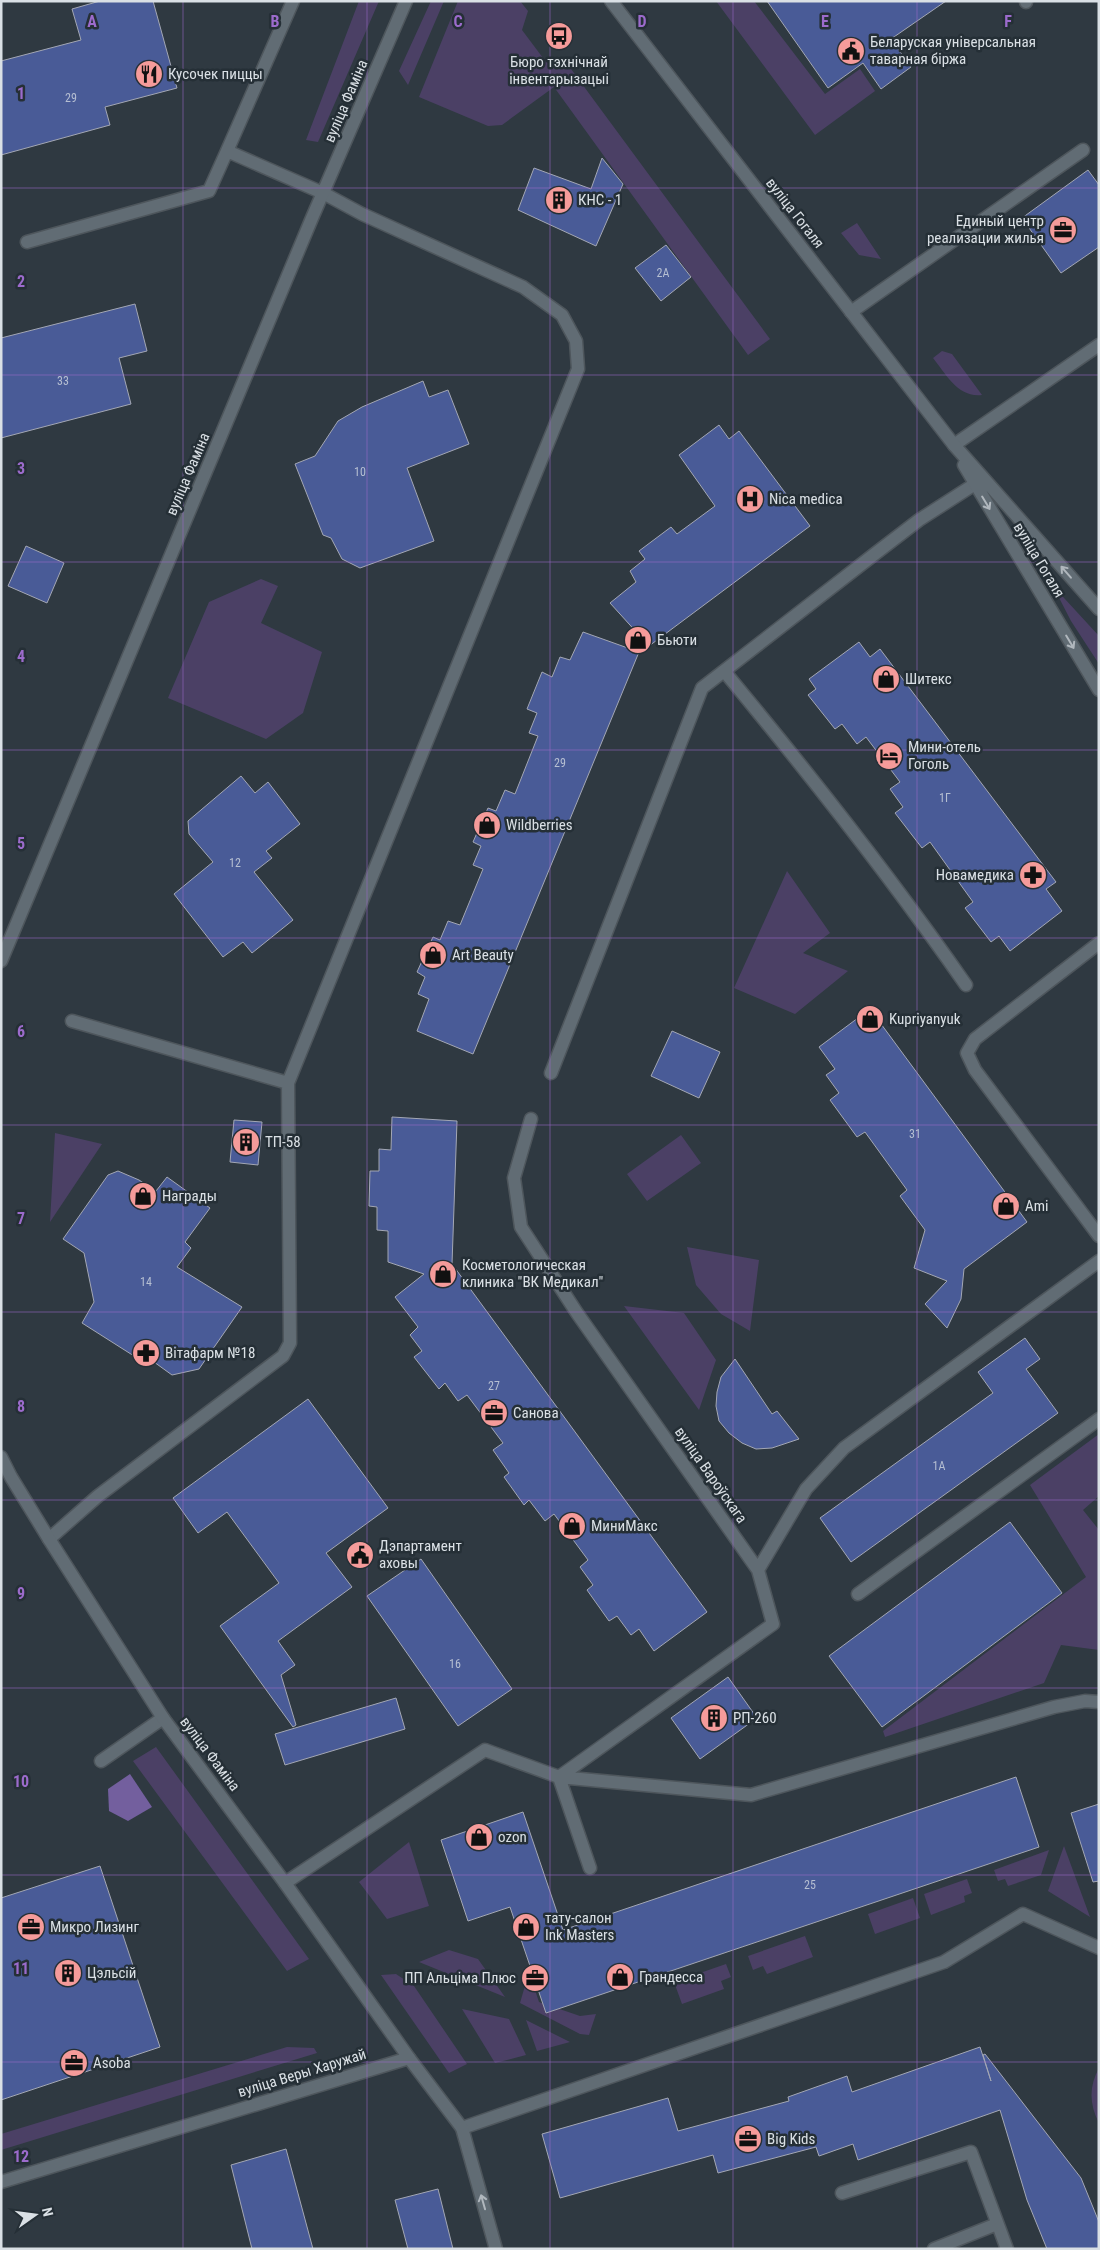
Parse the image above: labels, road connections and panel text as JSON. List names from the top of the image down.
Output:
{
  "streets": {
    "street": [
      "вуліца Фаміна",
      "вуліца Гогаля",
      "вуліца Вароўскага",
      "вуліца Веры Харужай"
    ]
  },
  "crossings": [
    ["вуліца Фаміна", "вуліца Веры Харужай"]
  ],
  "places": {
    "bus stop": ["Бюро тэхнічнай інвентарызацыі"],
    "public building": ["Беларуская універсальная таварная біржа", "Дэпартамент аховы"],
    "restaurant": ["Кусочек пиццы"],
    "building": [
      "КНС - 1",
      "ТП-58",
      "РП-260",
      "Цэльсій"
    ],
    "office": [
      "Единый центр реализации жилья",
      "Санова",
      "Микро Лизинг",
      "ПП Альціма Плюс",
      "Asoba",
      "Big Kids"
    ],
    "hospital": ["Nica medica"],
    "shop": [
      "Бьюти",
      "Шитекс",
      "Wildberries",
      "Art Beauty",
      "Kupriyanyuk",
      "Награды",
      "Ami",
      "Косметологическая клиника \"ВК Медикал\"",
      "МиниМакс",
      "ozon",
      "тату-салон Ink Masters",
      "Грандесса"
    ],
    "hotel": ["Мини-отель Гоголь"],
    "pharmacy": ["Новамедика", "Вітафарм №18"]
  },
  "house_numbers": [
    "29",
    "2А",
    "33",
    "10",
    "29",
    "1Г",
    "12",
    "31",
    "14",
    "27",
    "1А",
    "16",
    "25"
  ],
  "north": "right",
  "grid": {
    "columns": [
      "A",
      "B",
      "C",
      "D",
      "E",
      "F"
    ],
    "rows": [
      "1",
      "2",
      "3",
      "4",
      "5",
      "6",
      "7",
      "8",
      "9",
      "10",
      "11",
      "12"
    ]
  }
}
